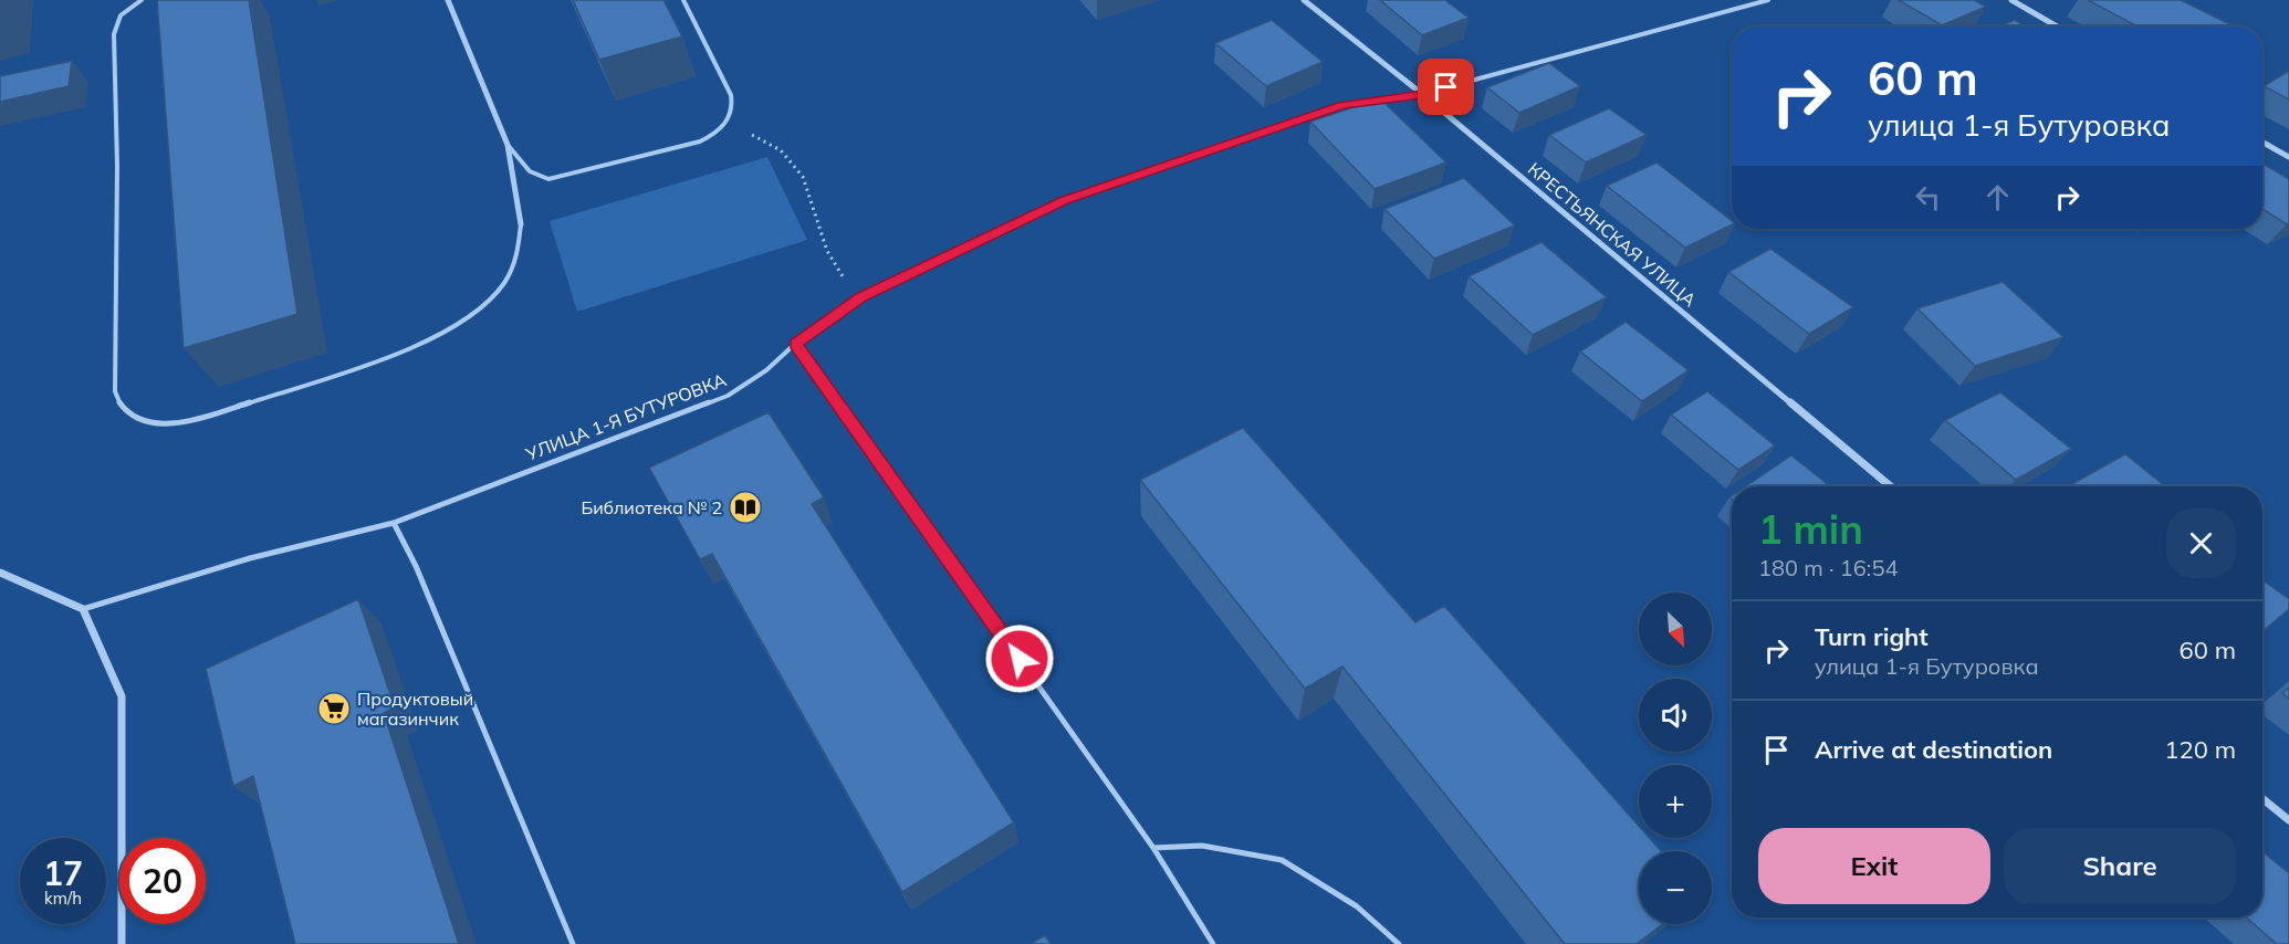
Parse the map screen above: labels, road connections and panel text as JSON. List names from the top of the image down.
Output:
{
  "streets": {
    "street": ["КРЕСТЬЯНСКАЯ УЛИЦА"],
    "lane": ["УЛИЦА 1-Я БУТУРОВКА"]
  },
  "crossings": [
    ["КРЕСТЬЯНСКАЯ УЛИЦА", "УЛИЦА 1-Я БУТУРОВКА"]
  ],
  "places": {
    "library": ["Библиотека № 2"],
    "supermarket": ["Продуктовый магазинчик"]
  },
  "north": "bottom right",
  "page": {
    "turn": ["60 m", "улица 1-я Бутуровка"],
    "heading": ["1 min", "180 m · 16:54"],
    "map_buttons": ["+", "−"],
    "list": [
      {
        "name": "Turn right",
        "note": "улица 1-я Бутуровка",
        "value": "60 m"
      },
      {
        "name": "Arrive at destination",
        "value": "120 m"
      }
    ],
    "buttons": ["Exit", "Share"],
    "speed": "17 km/h",
    "limit": "20"
  }
}
